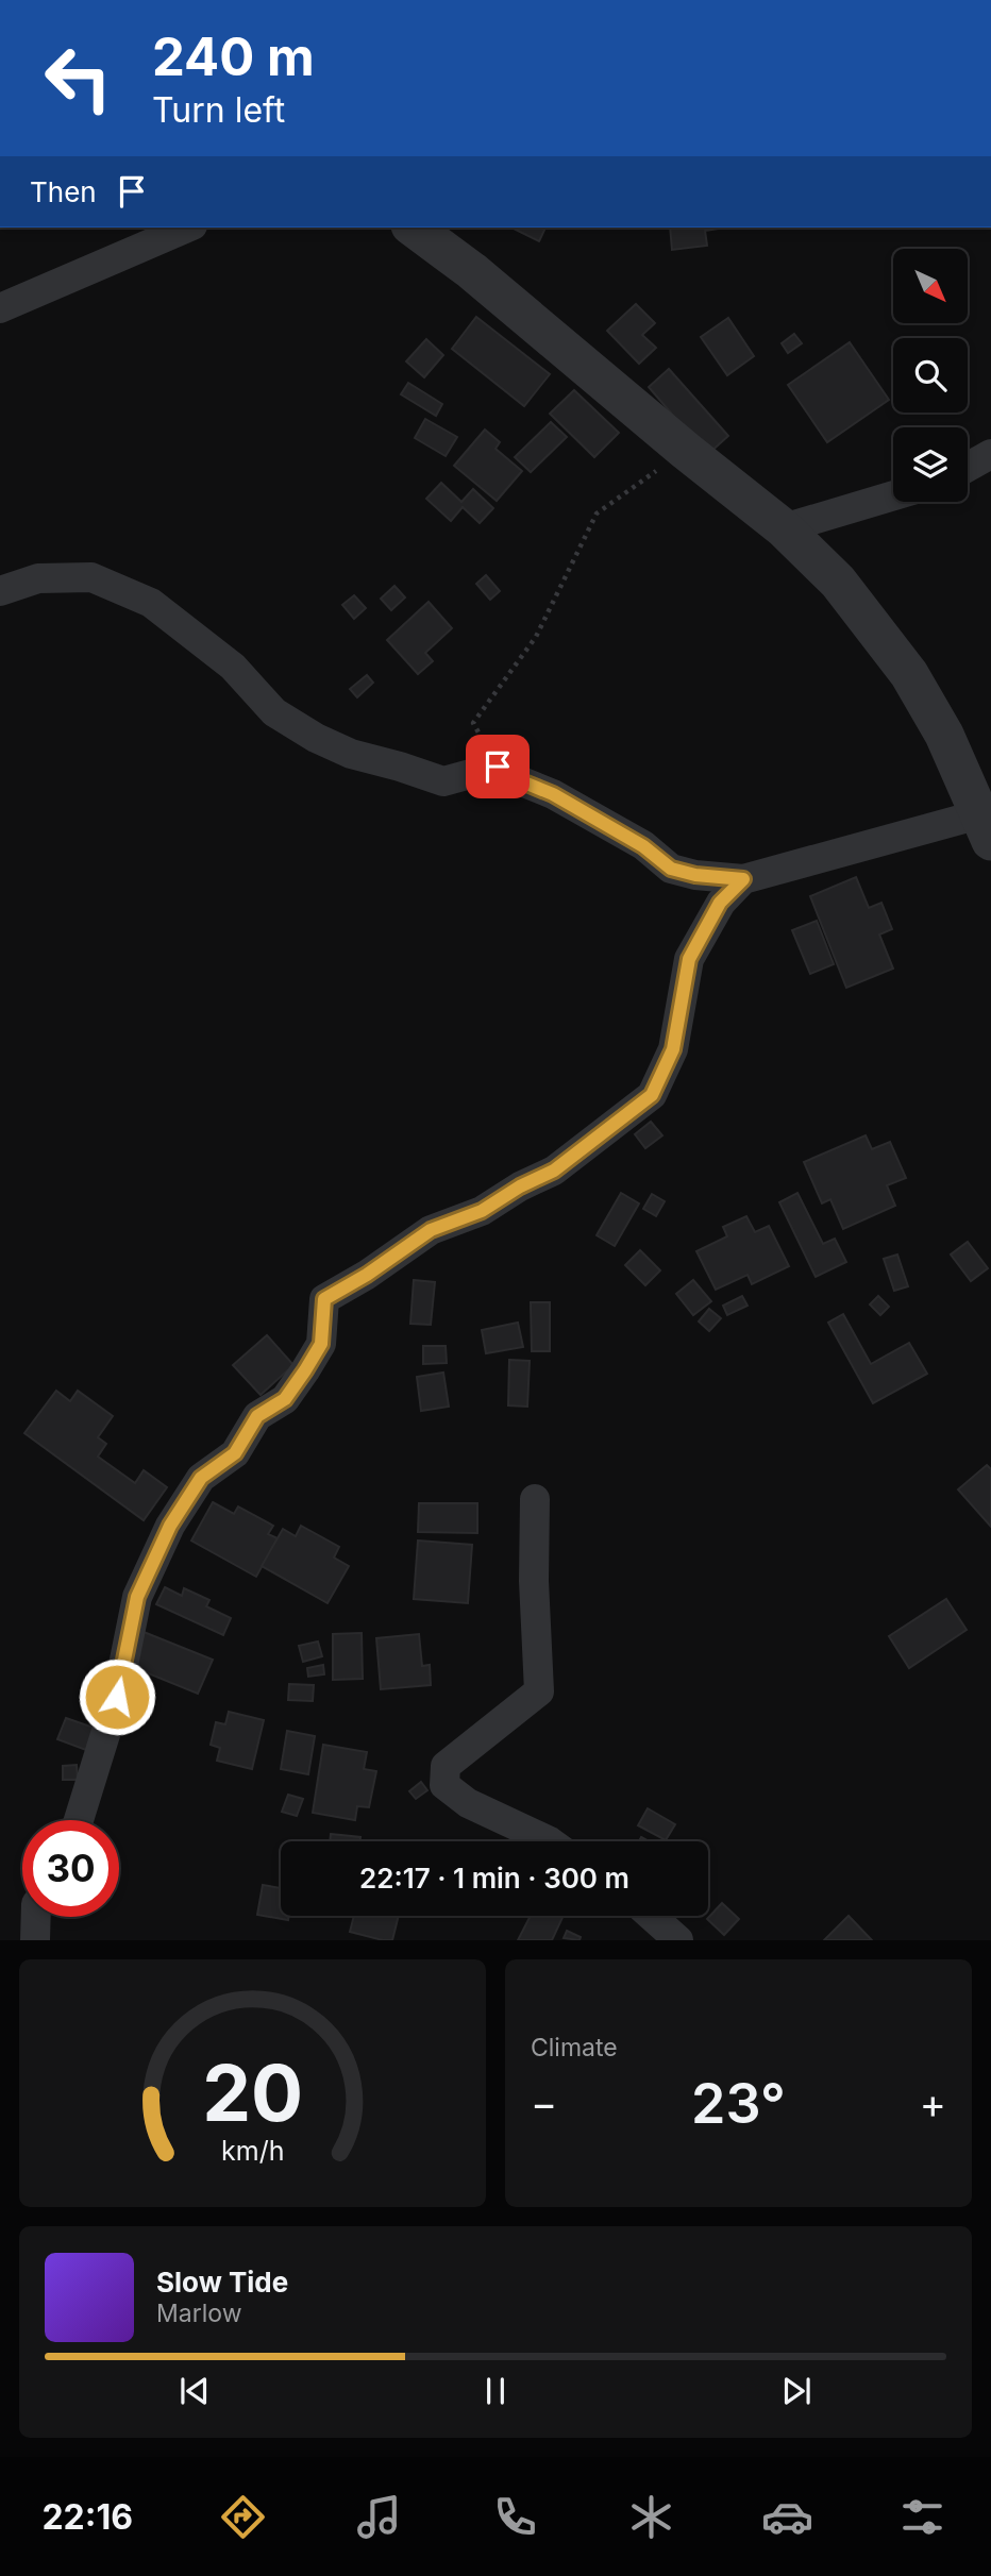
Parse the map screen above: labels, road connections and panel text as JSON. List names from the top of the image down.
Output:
{
  "north": "bottom right",
  "page": {
    "turn": ["240 m", "Turn left"],
    "then": "Then",
    "limit": "30",
    "trip": "22:17 · 1 min · 300 m",
    "tile": "Climate",
    "heat": ["−", "23°", "+"],
    "song": ["Slow Tide", "Marlow"],
    "tabs": "22:16",
    "gauge": ["20", "km/h"]
  }
}
